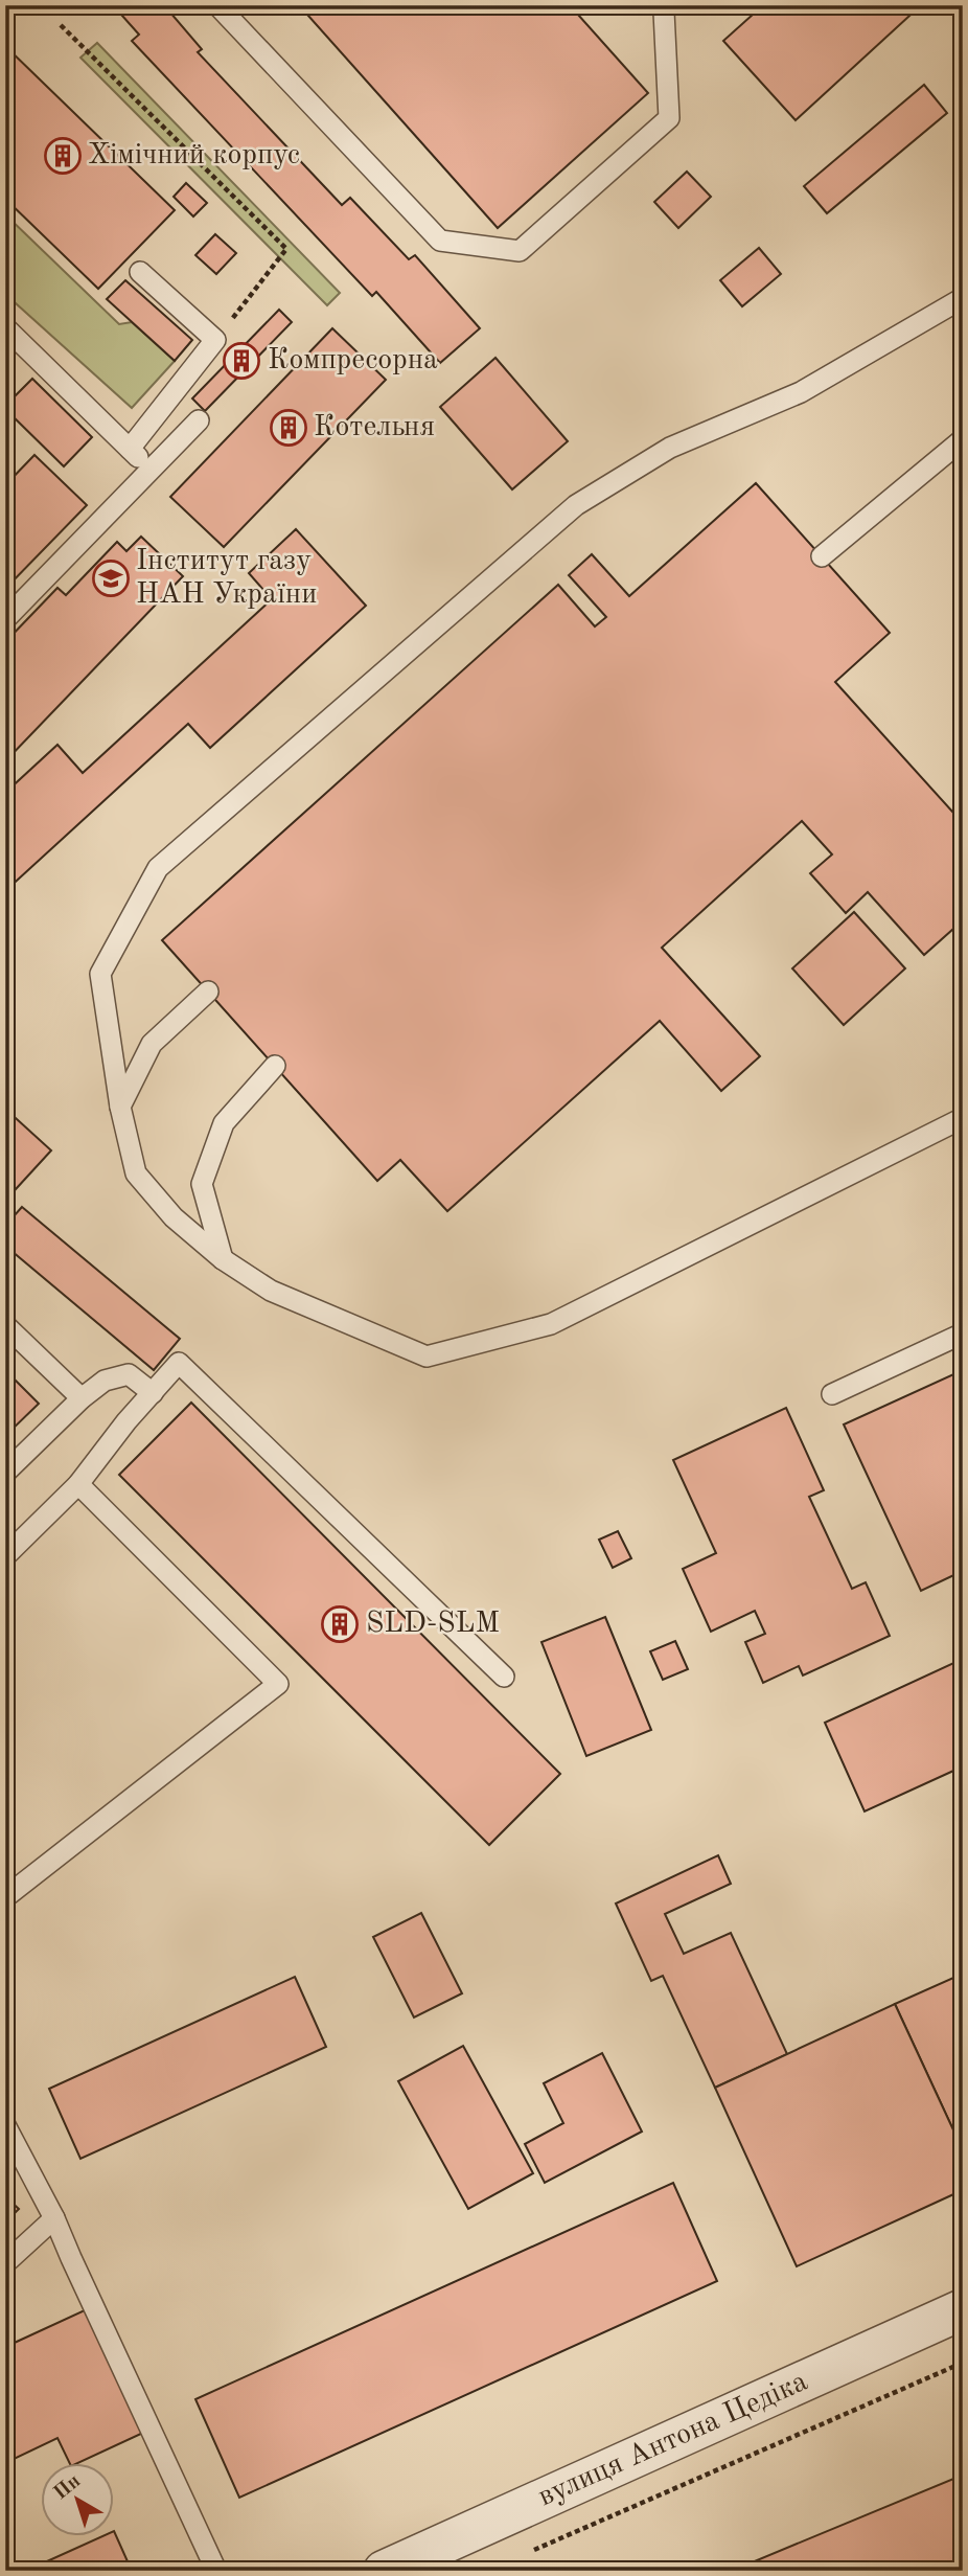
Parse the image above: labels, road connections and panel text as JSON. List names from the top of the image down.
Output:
{
  "streets": {
    "street": ["вулиця Антона Цедіка"]
  },
  "places": {
    "building": [
      "Хімічний корпус",
      "Компресорна",
      "Котельня",
      "SLD-SLM"
    ],
    "school or university": ["Інститут газу НАН України"]
  },
  "north": "top left"
}
